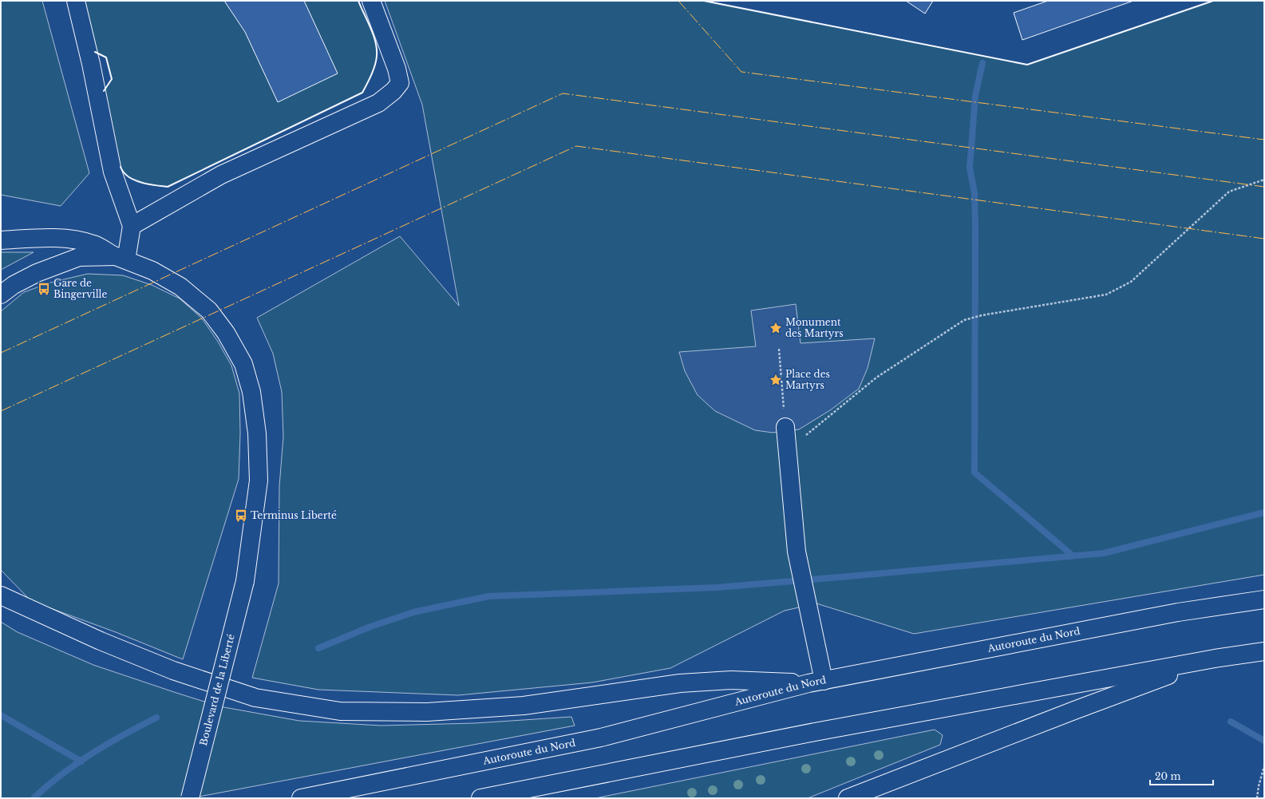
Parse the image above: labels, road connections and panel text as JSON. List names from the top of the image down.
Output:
{
  "streets": {
    "main road": ["Autoroute du Nord", "Boulevard de la Liberté"]
  },
  "places": {
    "bus stop": ["Gare de Bingerville", "Terminus Liberté"],
    "place": ["Monument des Martyrs", "Place des Martyrs"]
  },
  "scale_bar": "20 m"
}
